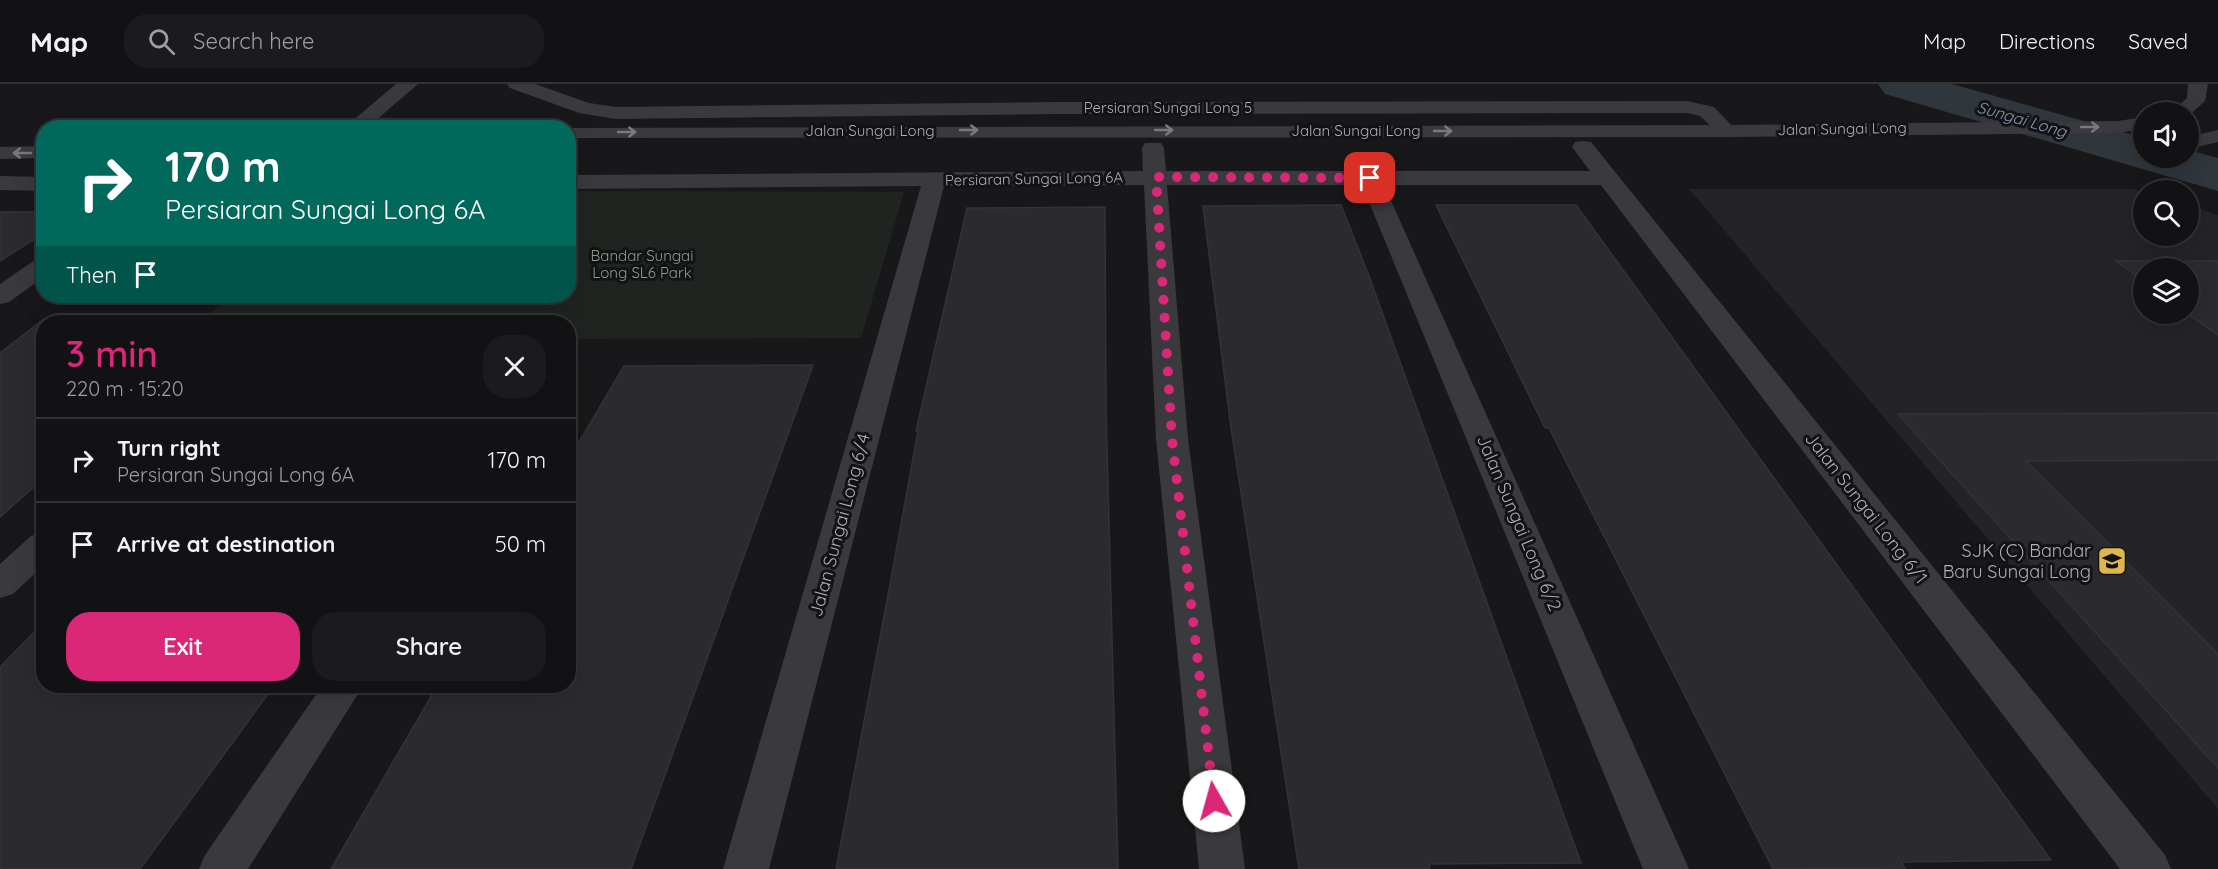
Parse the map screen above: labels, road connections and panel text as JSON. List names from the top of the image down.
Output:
{
  "streets": {
    "street": [
      "Persiaran Sungai Long 5",
      "Jalan Sungai Long",
      "Persiaran Sungai Long 6A",
      "Jalan Sungai Long 6/1",
      "Jalan Sungai Long 6/2",
      "Jalan Sungai Long 6/4"
    ]
  },
  "crossings": [
    ["Persiaran Sungai Long 5", "Jalan Sungai Long"],
    ["Jalan Sungai Long", "Persiaran Sungai Long 6A"],
    ["Jalan Sungai Long", "Jalan Sungai Long 6/1"],
    ["Persiaran Sungai Long 6A", "Jalan Sungai Long 6/1"],
    ["Persiaran Sungai Long 6A", "Jalan Sungai Long 6/2"],
    ["Persiaran Sungai Long 6A", "Jalan Sungai Long 6/4"]
  ],
  "water": ["Sungai Long"],
  "parks": ["Bandar Sungai Long SL6 Park"],
  "places": {
    "school or university": ["SJK (C) Bandar Baru Sungai Long"]
  },
  "page": {
    "header": "Map",
    "search": "Search here",
    "nav": ["Map", "Directions", "Saved"],
    "turn": ["170 m", "Persiaran Sungai Long 6A"],
    "then": "Then",
    "heading": ["3 min", "220 m · 15:20"],
    "list": [
      {
        "name": "Turn right",
        "note": "Persiaran Sungai Long 6A",
        "value": "170 m"
      },
      {
        "name": "Arrive at destination",
        "value": "50 m"
      }
    ],
    "buttons": ["Exit", "Share"]
  }
}
